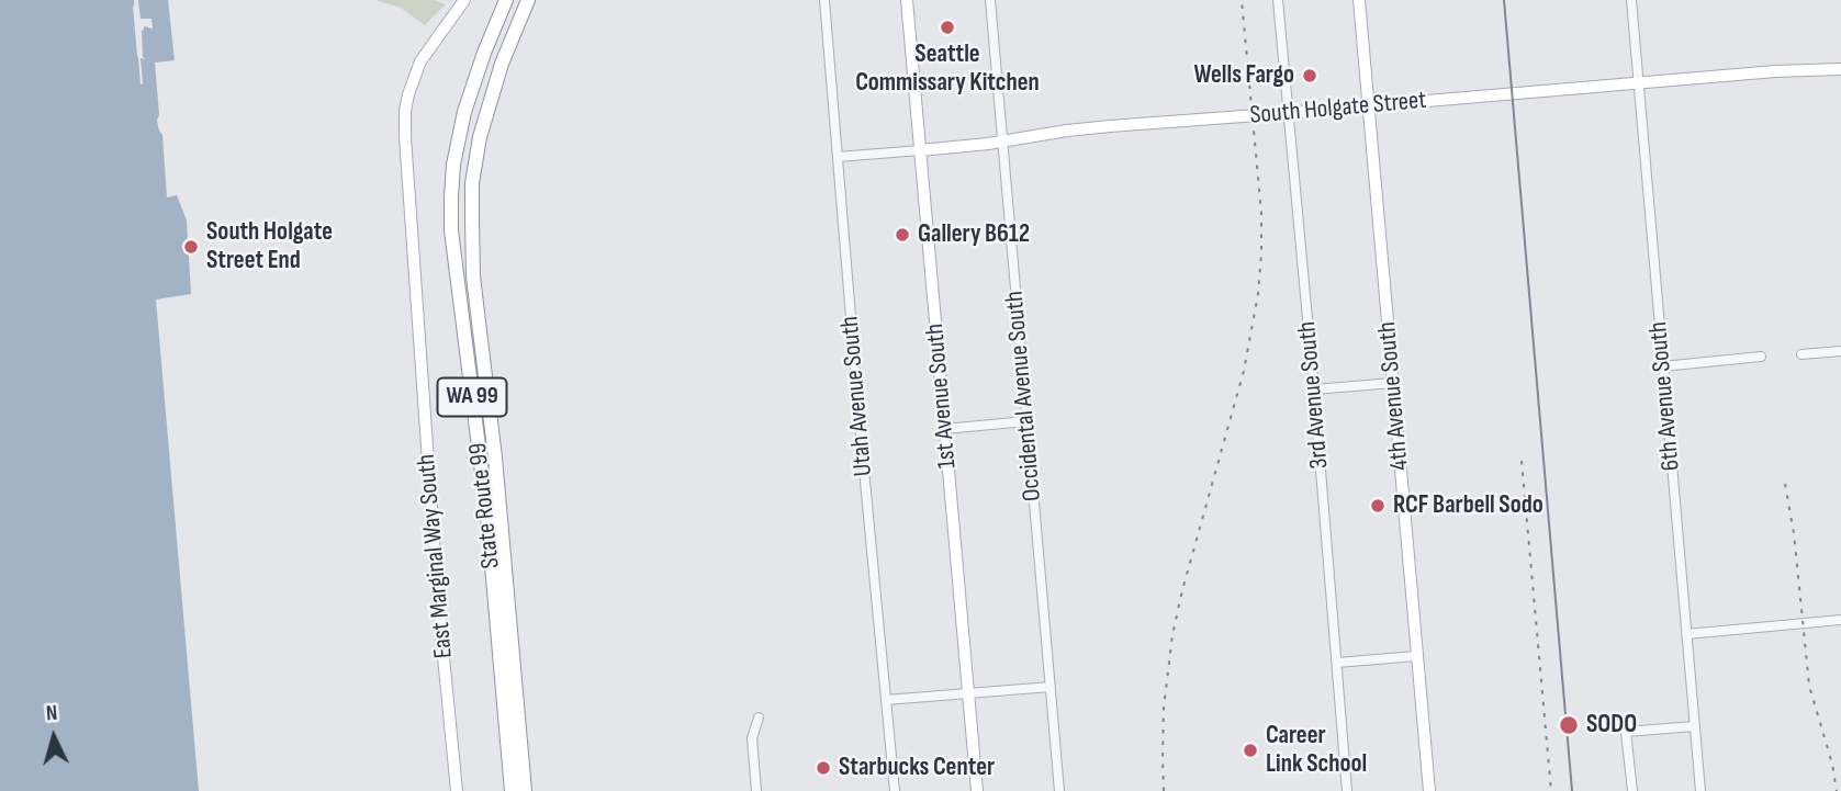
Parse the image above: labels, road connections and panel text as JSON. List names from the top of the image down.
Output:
{
  "streets": {
    "highway": ["WA 99", "State Route 99"],
    "main road": [
      "South Holgate Street",
      "1st Avenue South",
      "4th Avenue South",
      "East Marginal Way South"
    ],
    "street": [
      "3rd Avenue South",
      "Utah Avenue South",
      "Occidental Avenue South",
      "6th Avenue South"
    ]
  },
  "crossings": [
    ["South Holgate Street", "3rd Avenue South"],
    ["South Holgate Street", "Utah Avenue South"],
    ["South Holgate Street", "1st Avenue South"],
    ["South Holgate Street", "Occidental Avenue South"],
    ["South Holgate Street", "4th Avenue South"],
    ["South Holgate Street", "6th Avenue South"]
  ],
  "places": [
    "Seattle Commissary Kitchen",
    "Wells Fargo",
    "Gallery B612",
    "South Holgate Street End",
    "RCF Barbell Sodo",
    "SODO",
    "Career Link School",
    "Starbucks Center"
  ],
  "north": "top"
}
